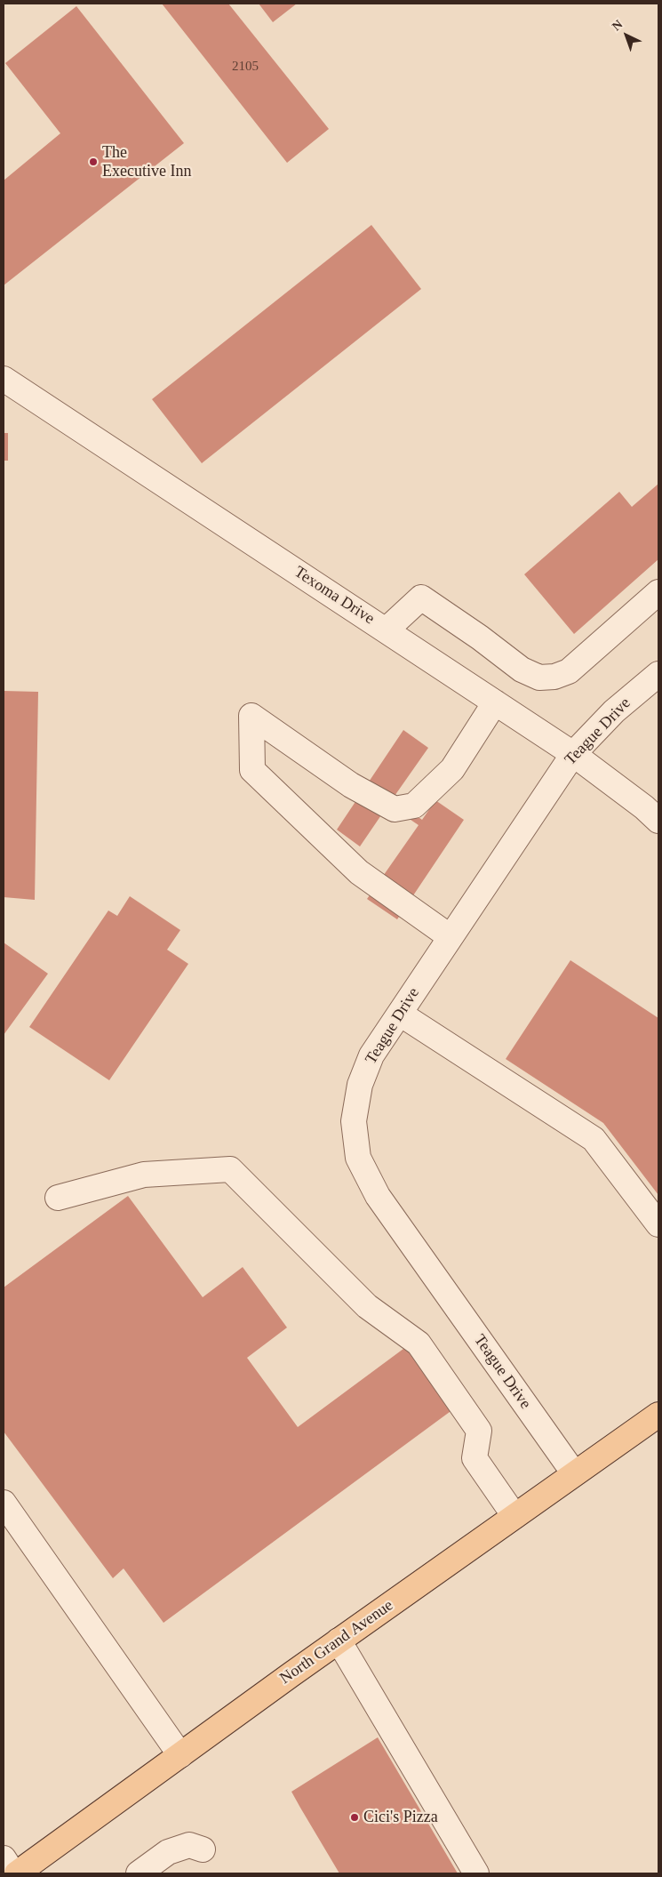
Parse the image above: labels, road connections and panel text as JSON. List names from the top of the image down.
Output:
{
  "streets": {
    "main road": ["North Grand Avenue"],
    "street": ["Texoma Drive", "Teague Drive"]
  },
  "crossings": [
    ["Texoma Drive", "Teague Drive"],
    ["Teague Drive", "North Grand Avenue"]
  ],
  "places": ["The Executive Inn", "Cici's Pizza"],
  "house_numbers": ["2105"],
  "north": "top left"
}
